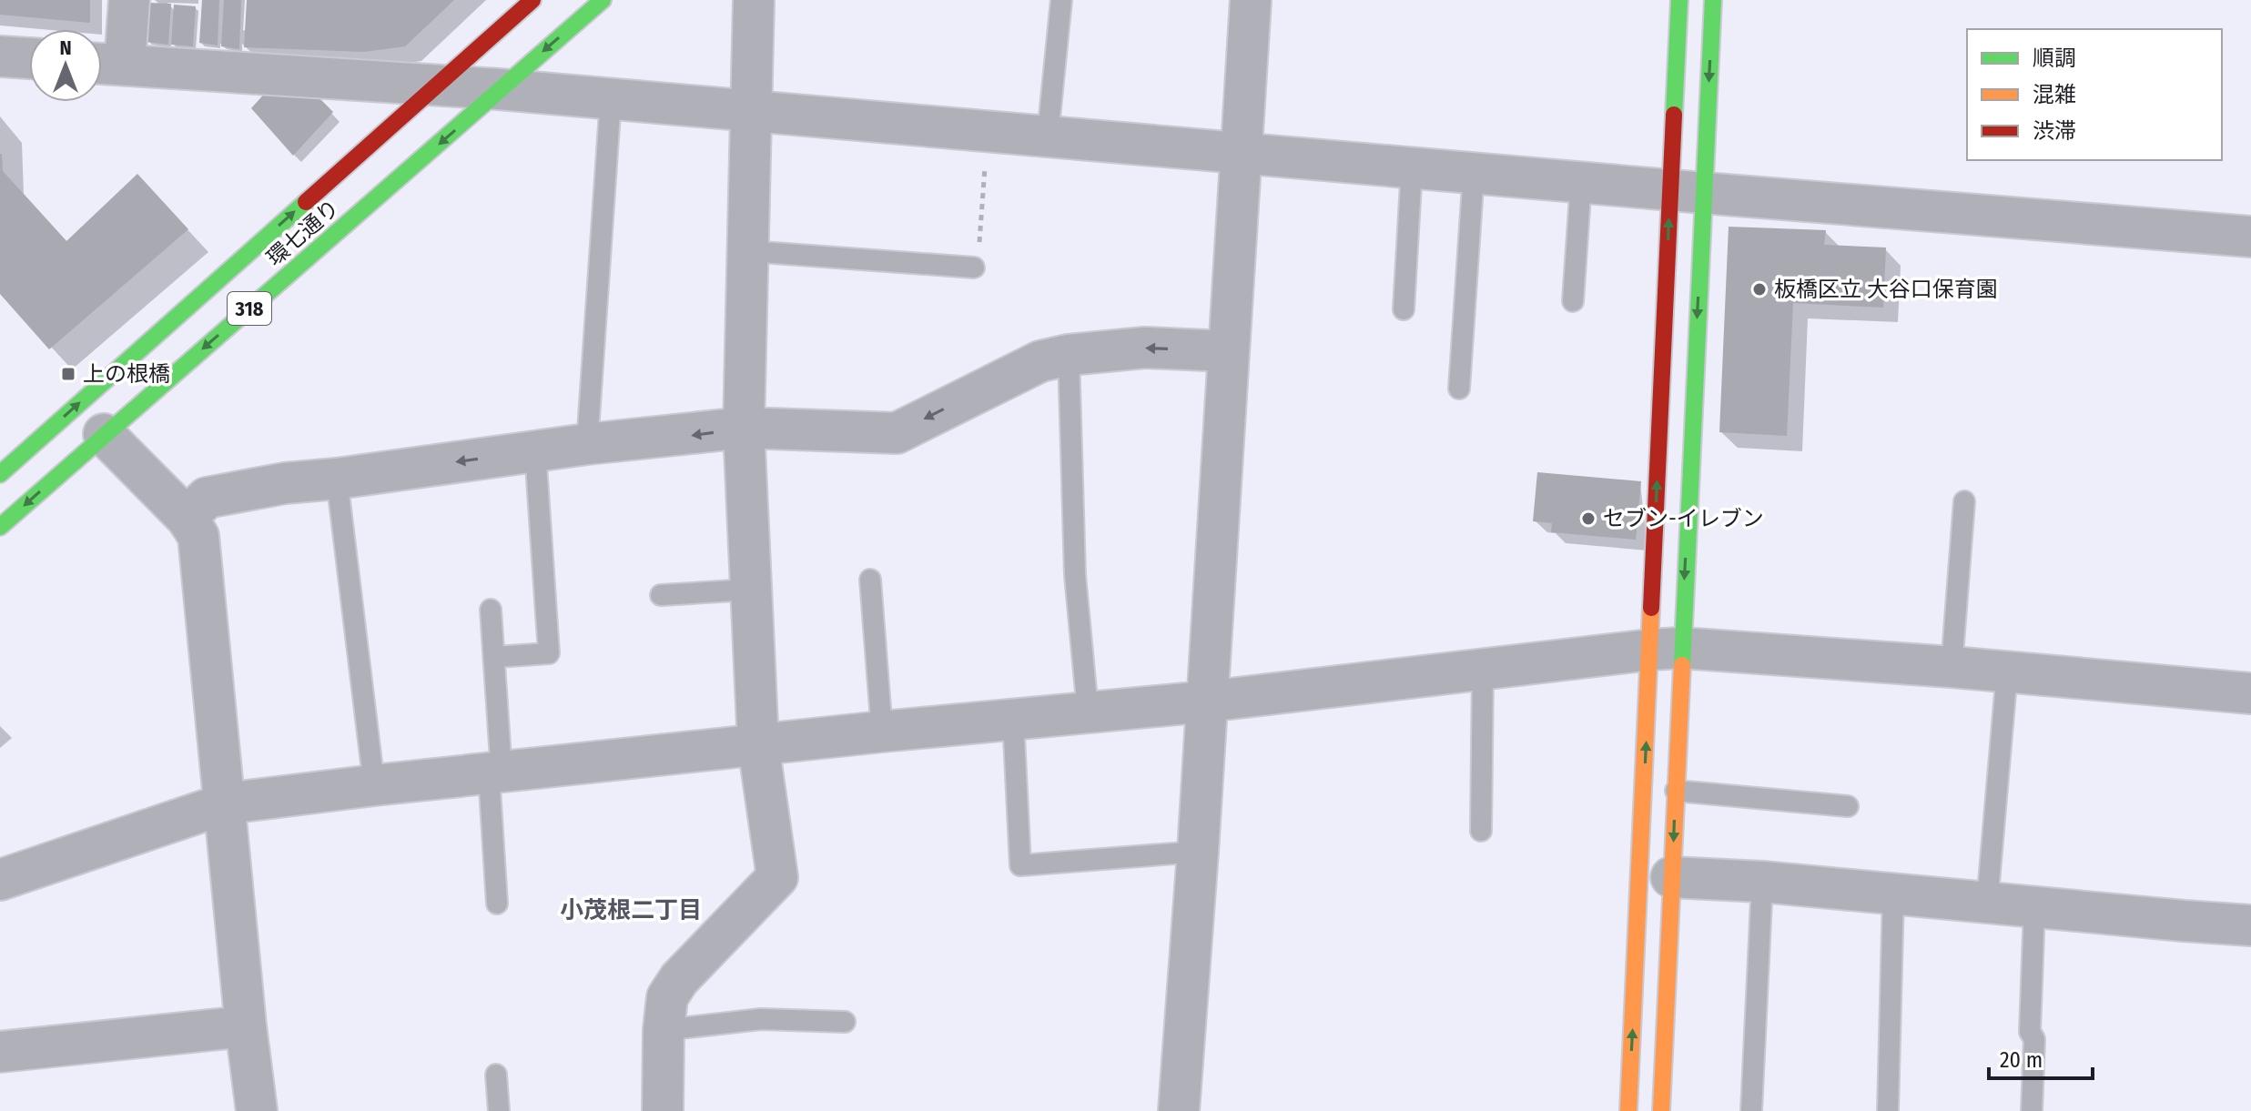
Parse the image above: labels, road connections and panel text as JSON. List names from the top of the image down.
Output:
{
  "streets": {
    "street": ["環七通り", "318"]
  },
  "districts": ["小茂根二丁目"],
  "places": {
    "other": ["板橋区立 大谷口保育園", "セブン-イレブン"],
    "transit": ["上の根橋"]
  },
  "legend": ["順調", "混雑", "渋滞"],
  "scale_bar": "20 m",
  "north": "top"
}
